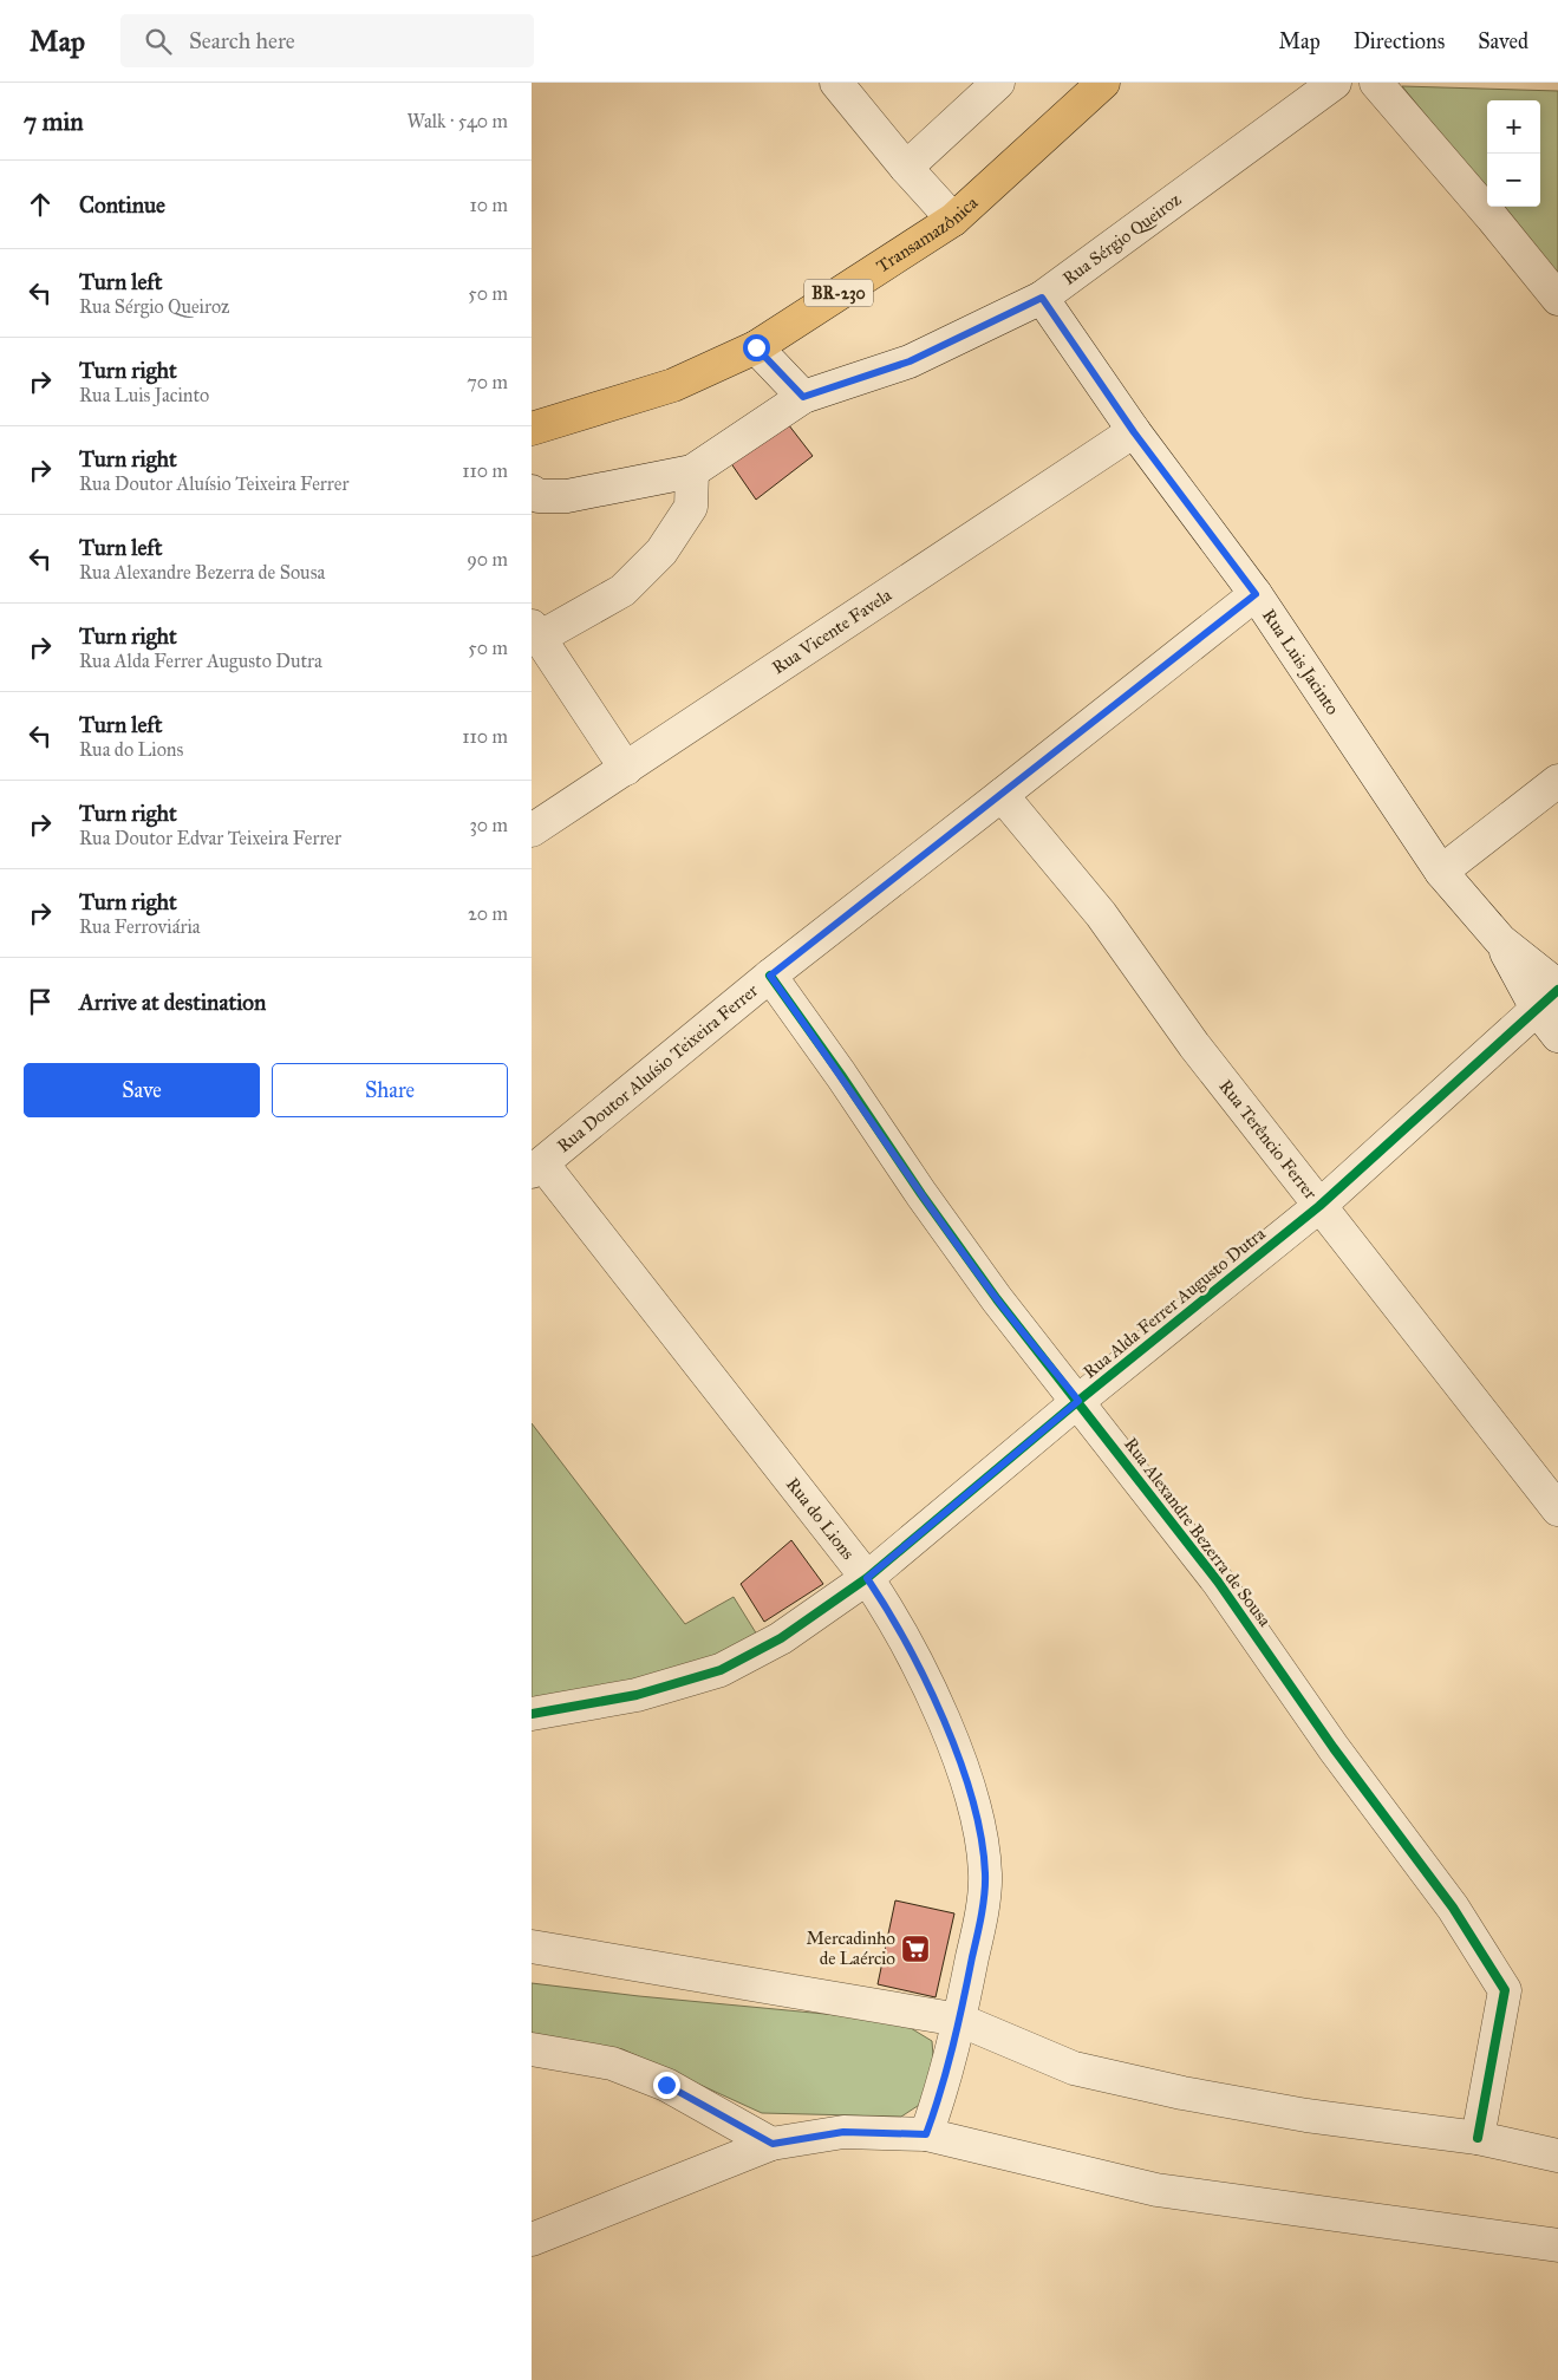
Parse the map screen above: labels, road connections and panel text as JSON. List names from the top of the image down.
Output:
{
  "streets": {
    "highway": ["Transamazônica", "BR-230"],
    "street": [
      "Rua Sérgio Queiroz",
      "Rua Vicente Favela",
      "Rua Luis Jacinto",
      "Rua Doutor Aluísio Teixeira Ferrer",
      "Rua Terêncio Ferrer",
      "Rua Alda Ferrer Augusto Dutra",
      "Rua do Lions",
      "Rua Alexandre Bezerra de Sousa"
    ]
  },
  "crossings": [
    ["Rua Sérgio Queiroz", "Rua Luis Jacinto"],
    ["Rua Vicente Favela", "Rua Luis Jacinto"],
    ["Rua Luis Jacinto", "Rua Doutor Aluísio Teixeira Ferrer"],
    ["Rua Luis Jacinto", "Rua Alda Ferrer Augusto Dutra"],
    ["Rua Doutor Aluísio Teixeira Ferrer", "Rua Terêncio Ferrer"],
    ["Rua Doutor Aluísio Teixeira Ferrer", "Rua do Lions"],
    ["Rua Doutor Aluísio Teixeira Ferrer", "Rua Alexandre Bezerra de Sousa"],
    ["Rua Terêncio Ferrer", "Rua Alda Ferrer Augusto Dutra"],
    ["Rua Alda Ferrer Augusto Dutra", "Rua do Lions"],
    ["Rua Alda Ferrer Augusto Dutra", "Rua Alexandre Bezerra de Sousa"]
  ],
  "places": {
    "supermarket": ["Mercadinho de Laércio"]
  },
  "page": {
    "header": "Map",
    "search": "Search here",
    "nav": ["Map", "Directions", "Saved"],
    "heading": ["7 min", "Walk · 540 m"],
    "map_buttons": ["+", "−"],
    "list": [
      ["Continue", "10 m"],
      ["Turn left", "Rua Sérgio Queiroz", "50 m"],
      ["Turn right", "Rua Luis Jacinto", "70 m"],
      ["Turn right", "Rua Doutor Aluísio Teixeira Ferrer", "110 m"],
      ["Turn left", "Rua Alexandre Bezerra de Sousa", "90 m"],
      ["Turn right", "Rua Alda Ferrer Augusto Dutra", "50 m"],
      ["Turn left", "Rua do Lions", "110 m"],
      ["Turn right", "Rua Doutor Edvar Teixeira Ferrer", "30 m"],
      ["Turn right", "Rua Ferroviária", "20 m"],
      "Arrive at destination"
    ],
    "buttons": ["Save", "Share"]
  }
}
